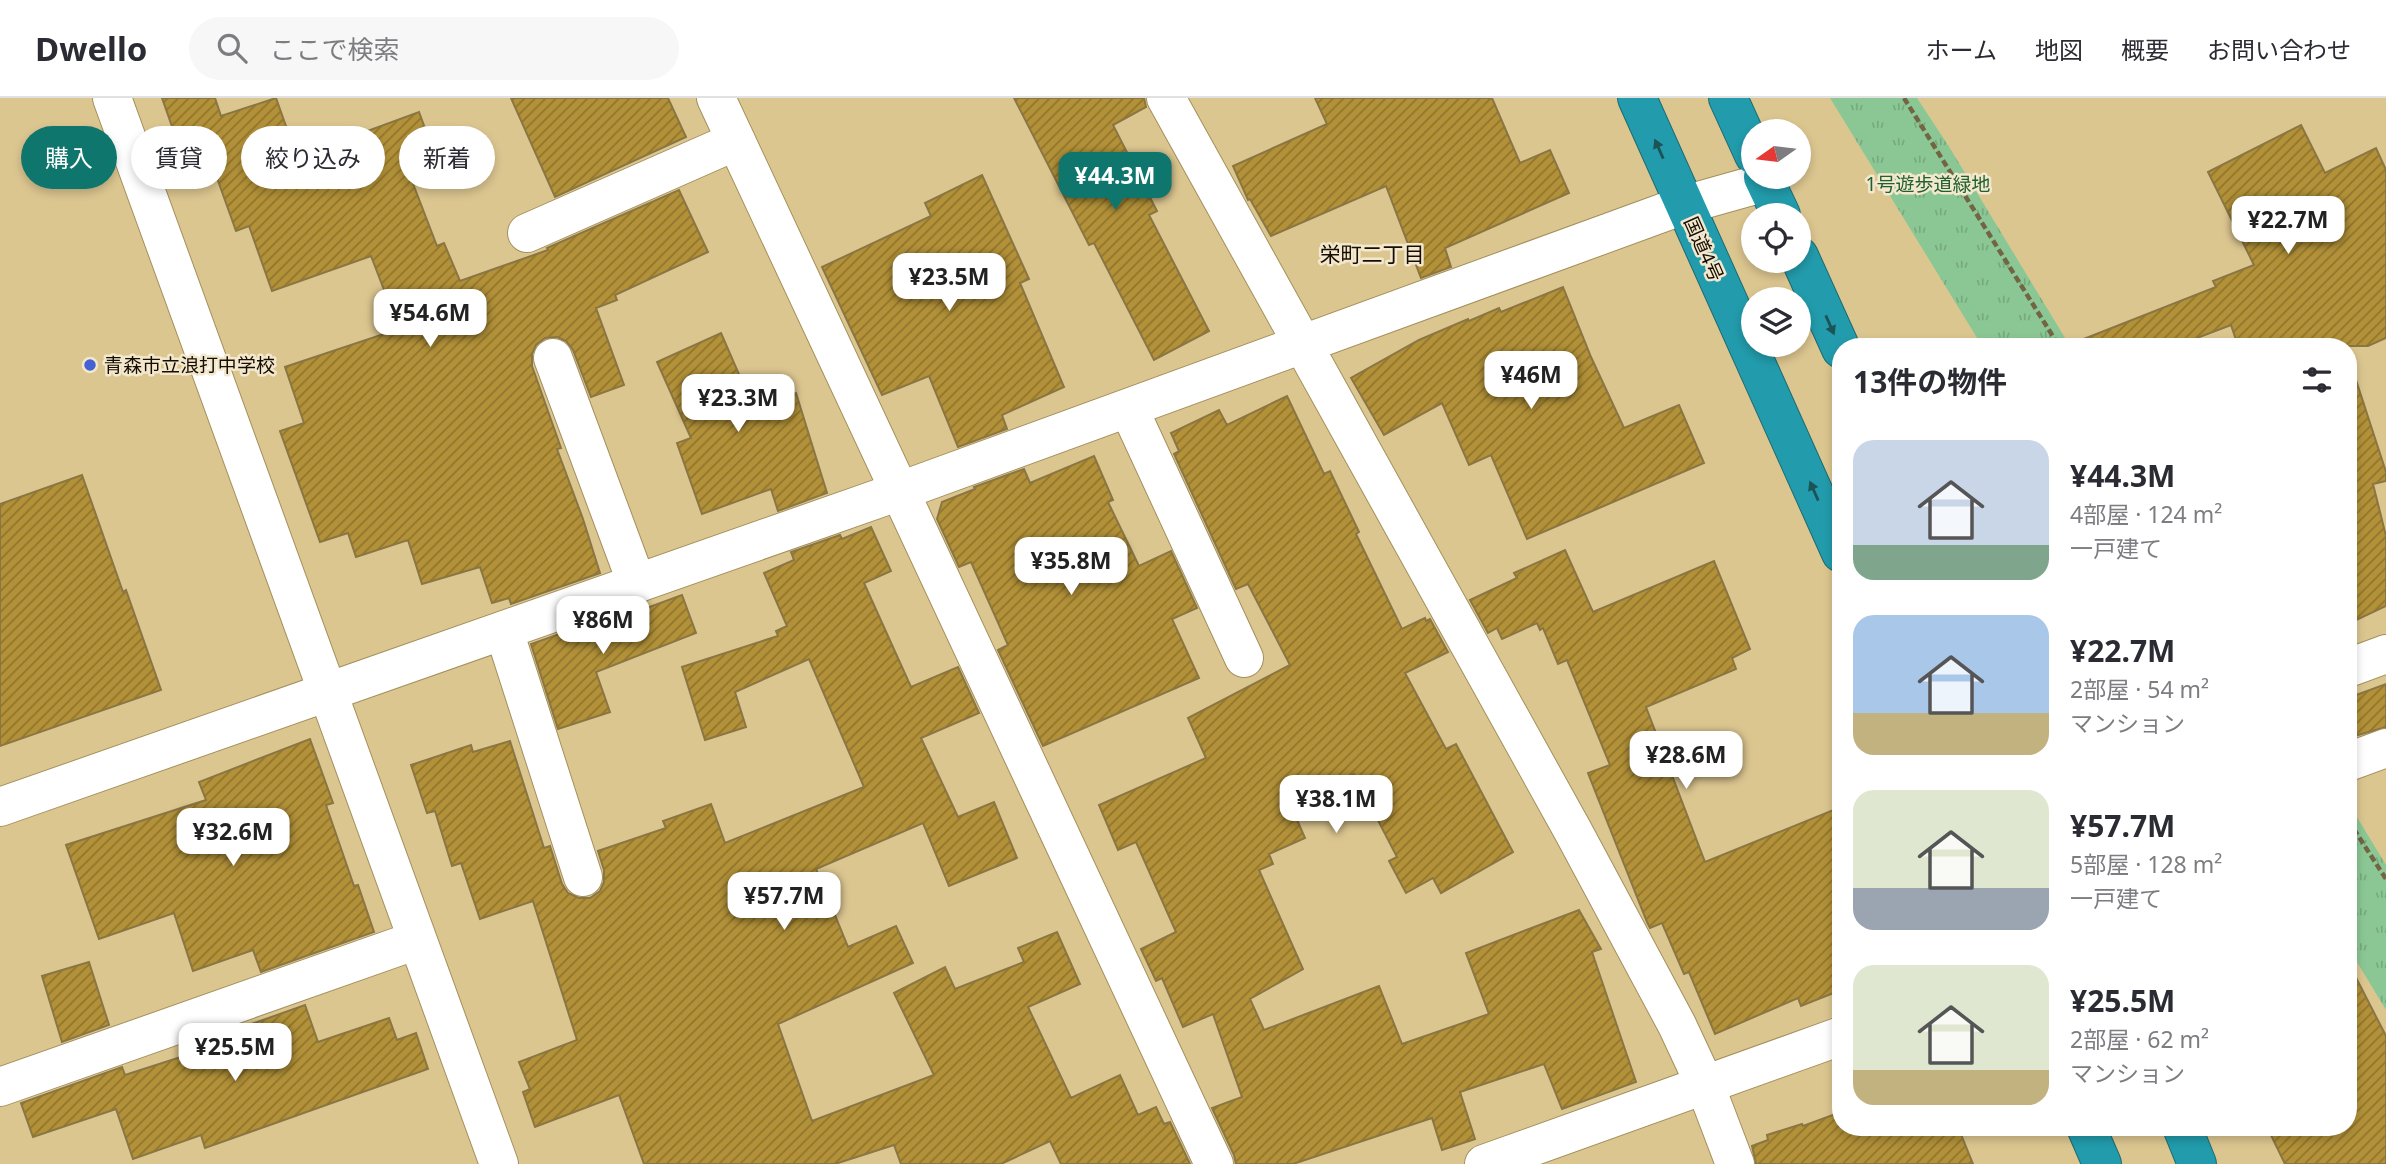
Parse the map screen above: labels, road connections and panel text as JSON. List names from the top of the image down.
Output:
{
  "streets": {
    "highway": ["国道4号"]
  },
  "one_way": ["国道4号"],
  "districts": ["栄町二丁目"],
  "parks": ["1号遊歩道緑地"],
  "places": ["青森市立浪打中学校"],
  "north": "left",
  "page": {
    "header": "Dwello",
    "search": "ここで検索",
    "nav": [
      "ホーム",
      "地図",
      "概要",
      "お問い合わせ"
    ],
    "chip": [
      "購入",
      "賃貸",
      "絞り込み",
      "新着"
    ],
    "price": [
      "¥44.3M",
      "¥22.7M",
      "¥23.5M",
      "¥54.6M",
      "¥46M",
      "¥23.3M",
      "¥35.8M",
      "¥86M",
      "¥28.6M",
      "¥38.1M",
      "¥32.6M",
      "¥57.7M",
      "¥25.5M"
    ],
    "heading": "13件の物件",
    "list": [
      {
        "name": "¥44.3M",
        "note": "4部屋 · 124 m² · 一戸建て"
      },
      {
        "name": "¥22.7M",
        "note": "2部屋 · 54 m² · マンション"
      },
      {
        "name": "¥57.7M",
        "note": "5部屋 · 128 m² · 一戸建て"
      },
      {
        "name": "¥25.5M",
        "note": "2部屋 · 62 m² · マンション"
      }
    ]
  }
}
